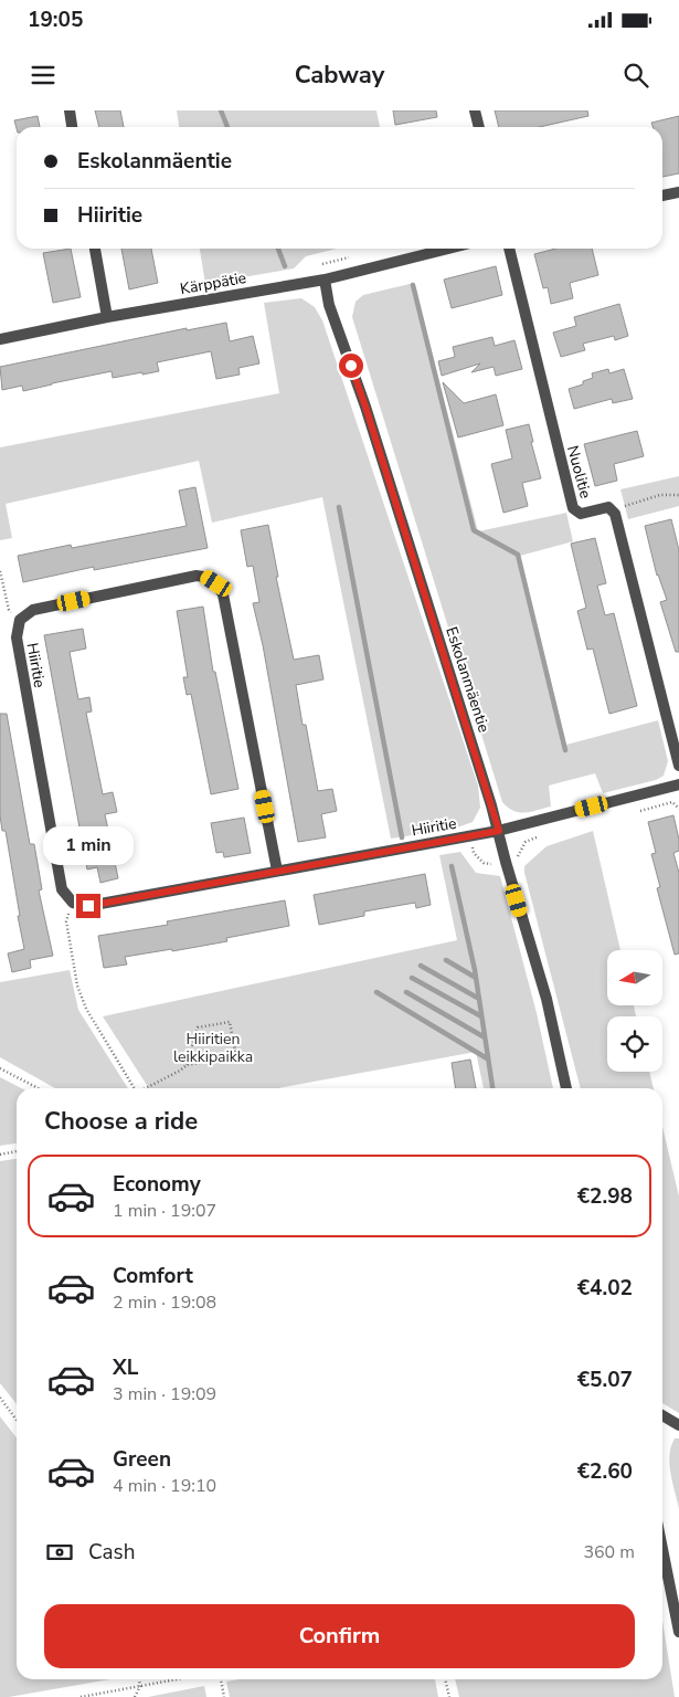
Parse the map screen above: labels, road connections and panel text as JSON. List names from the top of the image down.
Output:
{
  "streets": {
    "street": [
      "Kärppätie",
      "Nuolitie",
      "Hiiritie",
      "Eskolanmäentie"
    ]
  },
  "crossings": [
    ["Kärppätie", "Eskolanmäentie"],
    ["Hiiritie", "Eskolanmäentie"]
  ],
  "parks": ["Hiiritien leikkipaikka"],
  "north": "left",
  "page": {
    "status": "19:05",
    "header": "Cabway",
    "banner": ["Eskolanmäentie", "Hiiritie"],
    "bubble": "1 min",
    "heading": "Choose a ride",
    "list": [
      {
        "name": "Economy",
        "note": "1 min · 19:07",
        "value": "€2.98"
      },
      {
        "name": "Comfort",
        "note": "2 min · 19:08",
        "value": "€4.02"
      },
      {
        "name": "XL",
        "note": "3 min · 19:09",
        "value": "€5.07"
      },
      {
        "name": "Green",
        "note": "4 min · 19:10",
        "value": "€2.60"
      }
    ],
    "pay": ["Cash", "360 m"],
    "buttons": "Confirm"
  }
}
